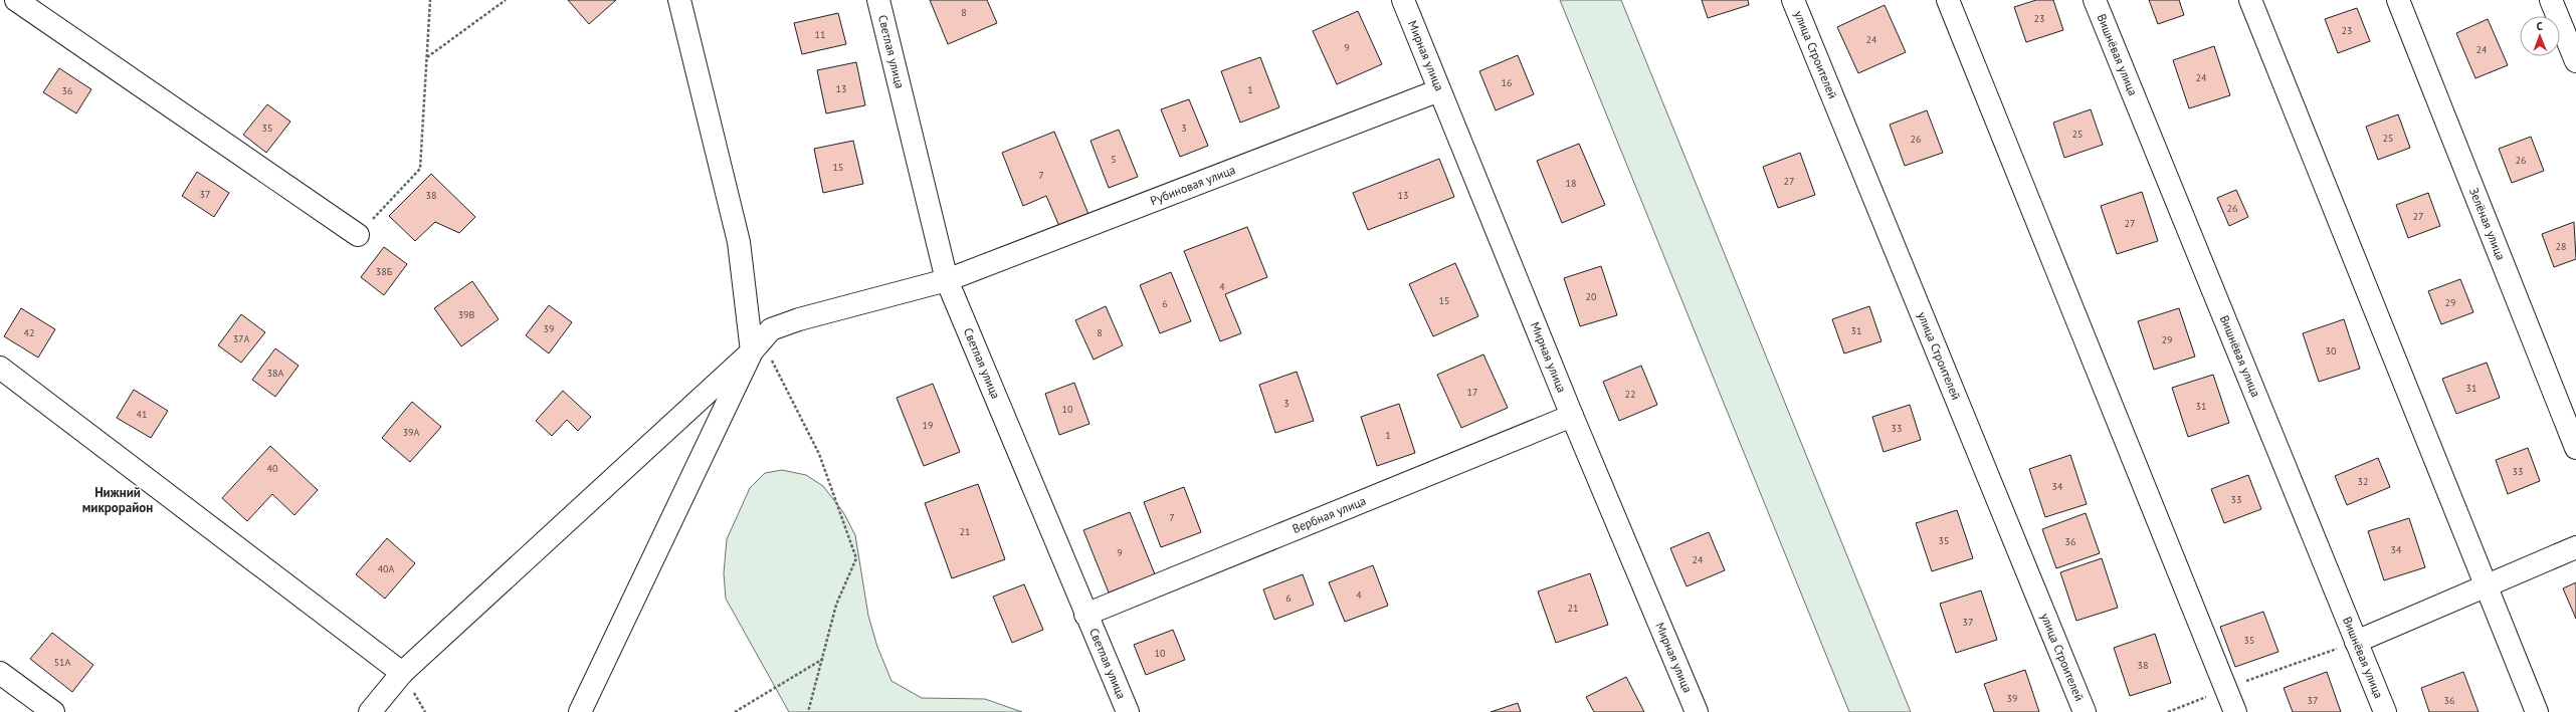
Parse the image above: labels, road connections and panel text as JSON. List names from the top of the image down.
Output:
{
  "streets": {
    "street": [
      "Светлая улица",
      "Мирная улица",
      "улица Строителей",
      "Вишнёвая улица",
      "Рубиновая улица",
      "Зелёная улица",
      "Вербная улица"
    ]
  },
  "crossings": [
    ["Светлая улица", "Рубиновая улица"],
    ["Светлая улица", "Вербная улица"],
    ["Мирная улица", "Рубиновая улица"],
    ["Мирная улица", "Вербная улица"]
  ],
  "districts": ["Нижний микрорайон"],
  "house_numbers": [
    "8",
    "23",
    "23",
    "11",
    "24",
    "9",
    "24",
    "24",
    "16",
    "13",
    "1",
    "36",
    "35",
    "3",
    "25",
    "25",
    "26",
    "5",
    "26",
    "15",
    "7",
    "27",
    "18",
    "37",
    "38",
    "13",
    "26",
    "27",
    "27",
    "28",
    "38Б",
    "4",
    "20",
    "15",
    "29",
    "6",
    "39В",
    "39",
    "31",
    "42",
    "8",
    "37А",
    "29",
    "30",
    "38А",
    "31",
    "17",
    "22",
    "3",
    "31",
    "10",
    "41",
    "19",
    "33",
    "39А",
    "1",
    "40",
    "33",
    "32",
    "34",
    "33",
    "7",
    "21",
    "35",
    "36",
    "34",
    "9",
    "24",
    "40А",
    "4",
    "6",
    "21",
    "37",
    "35",
    "10",
    "51А",
    "38",
    "39",
    "37",
    "36"
  ],
  "north": "top"
}
